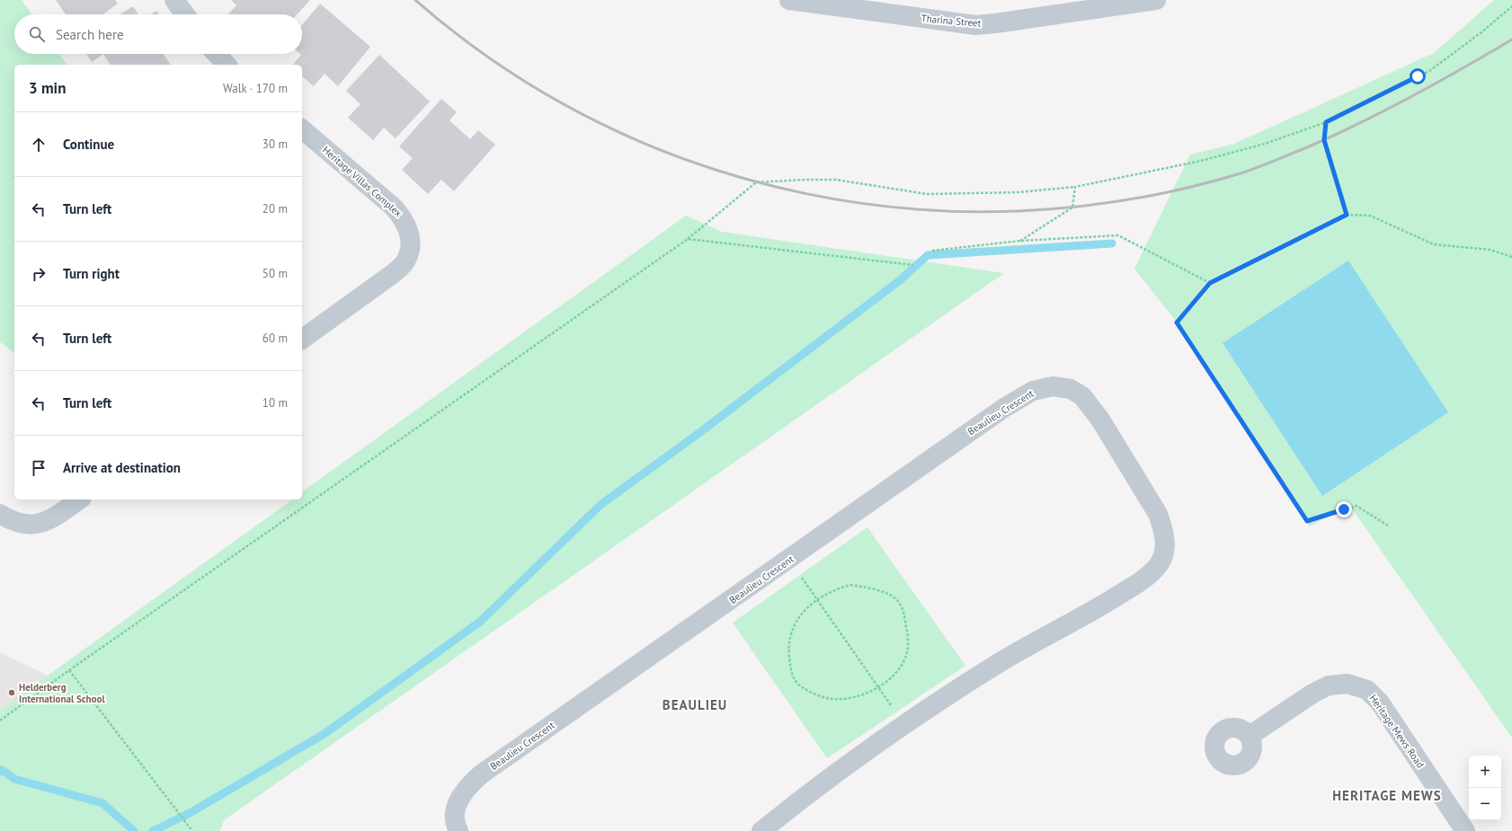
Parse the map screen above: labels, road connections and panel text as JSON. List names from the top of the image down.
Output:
{
  "streets": {
    "street": [
      "Tharina Street",
      "Heritage Villas Complex",
      "Beaulieu Crescent",
      "Heritage Mews Road"
    ]
  },
  "districts": ["BEAULIEU", "HERITAGE MEWS"],
  "places": ["Helderberg International School"],
  "page": {
    "search": "Search here",
    "heading": ["3 min", "Walk · 170 m"],
    "list": [
      ["Continue", "30 m"],
      ["Turn left", "20 m"],
      ["Turn right", "50 m"],
      ["Turn left", "60 m"],
      ["Turn left", "10 m"],
      "Arrive at destination"
    ],
    "map_buttons": ["+", "−"]
  }
}
